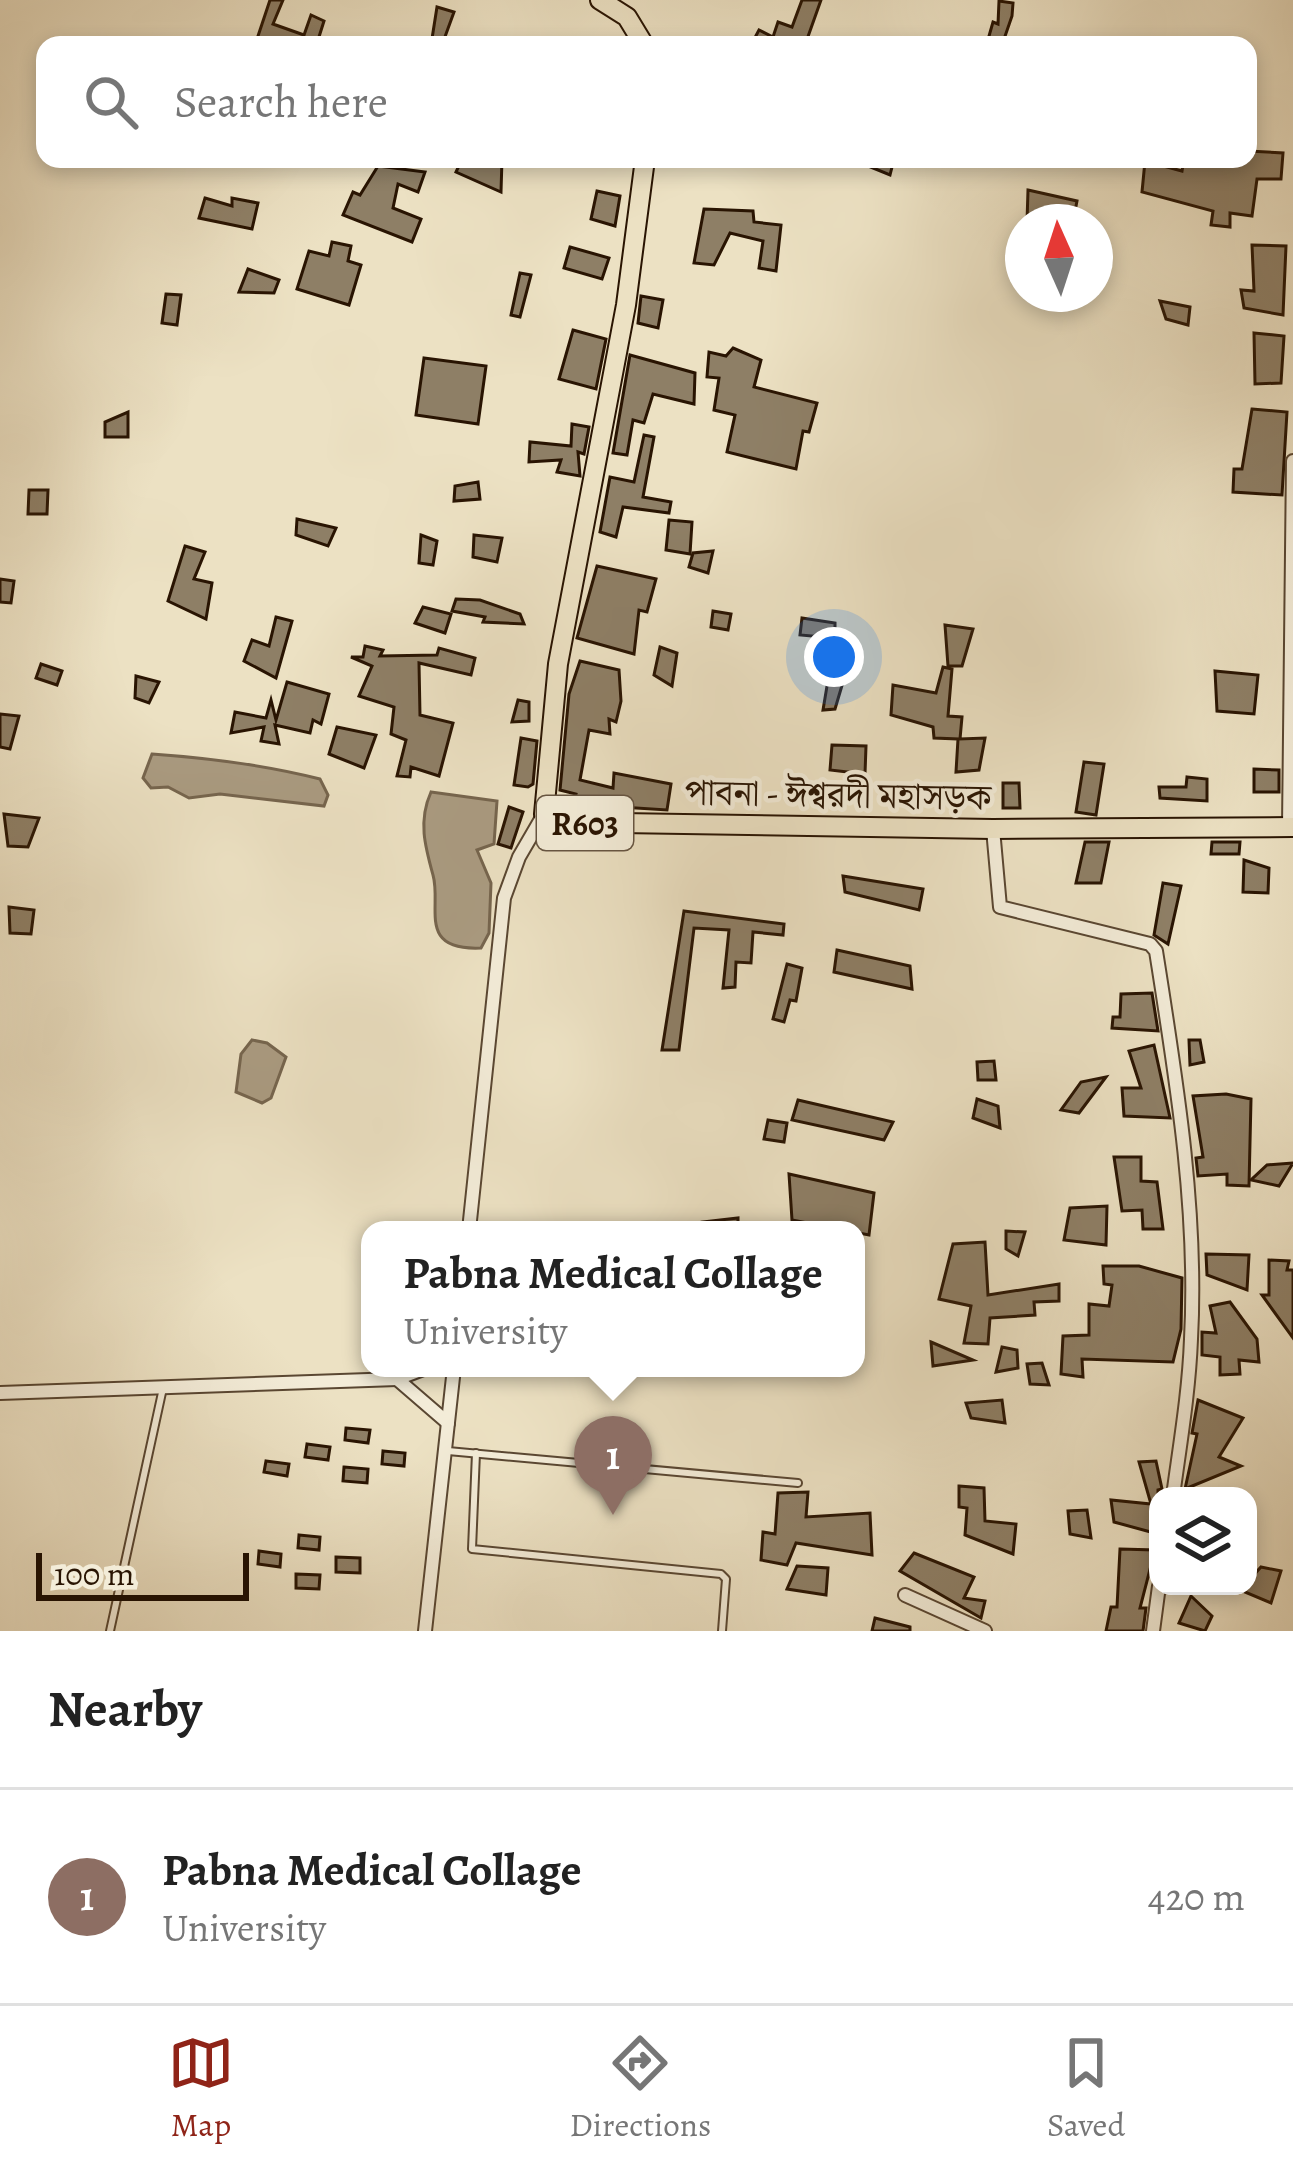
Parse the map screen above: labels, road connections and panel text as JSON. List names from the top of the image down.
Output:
{
  "streets": {
    "main road": ["পাবনা - ঈশ্বরদী মহাসড়ক", "R603"]
  },
  "crossings": [
    ["পাবনা - ঈশ্বরদী মহাসড়ক", "R603"]
  ],
  "scale_bar": "100 m",
  "north": "top",
  "page": {
    "search": "Search here",
    "popup": ["Pabna Medical Collage", "University"],
    "pins": "1",
    "scale": "100 m",
    "heading": "Nearby",
    "list": [
      {
        "mark": "1",
        "name": "Pabna Medical Collage",
        "note": "University",
        "value": "420 m"
      }
    ],
    "nav": ["Map", "Directions", "Saved"]
  }
}
